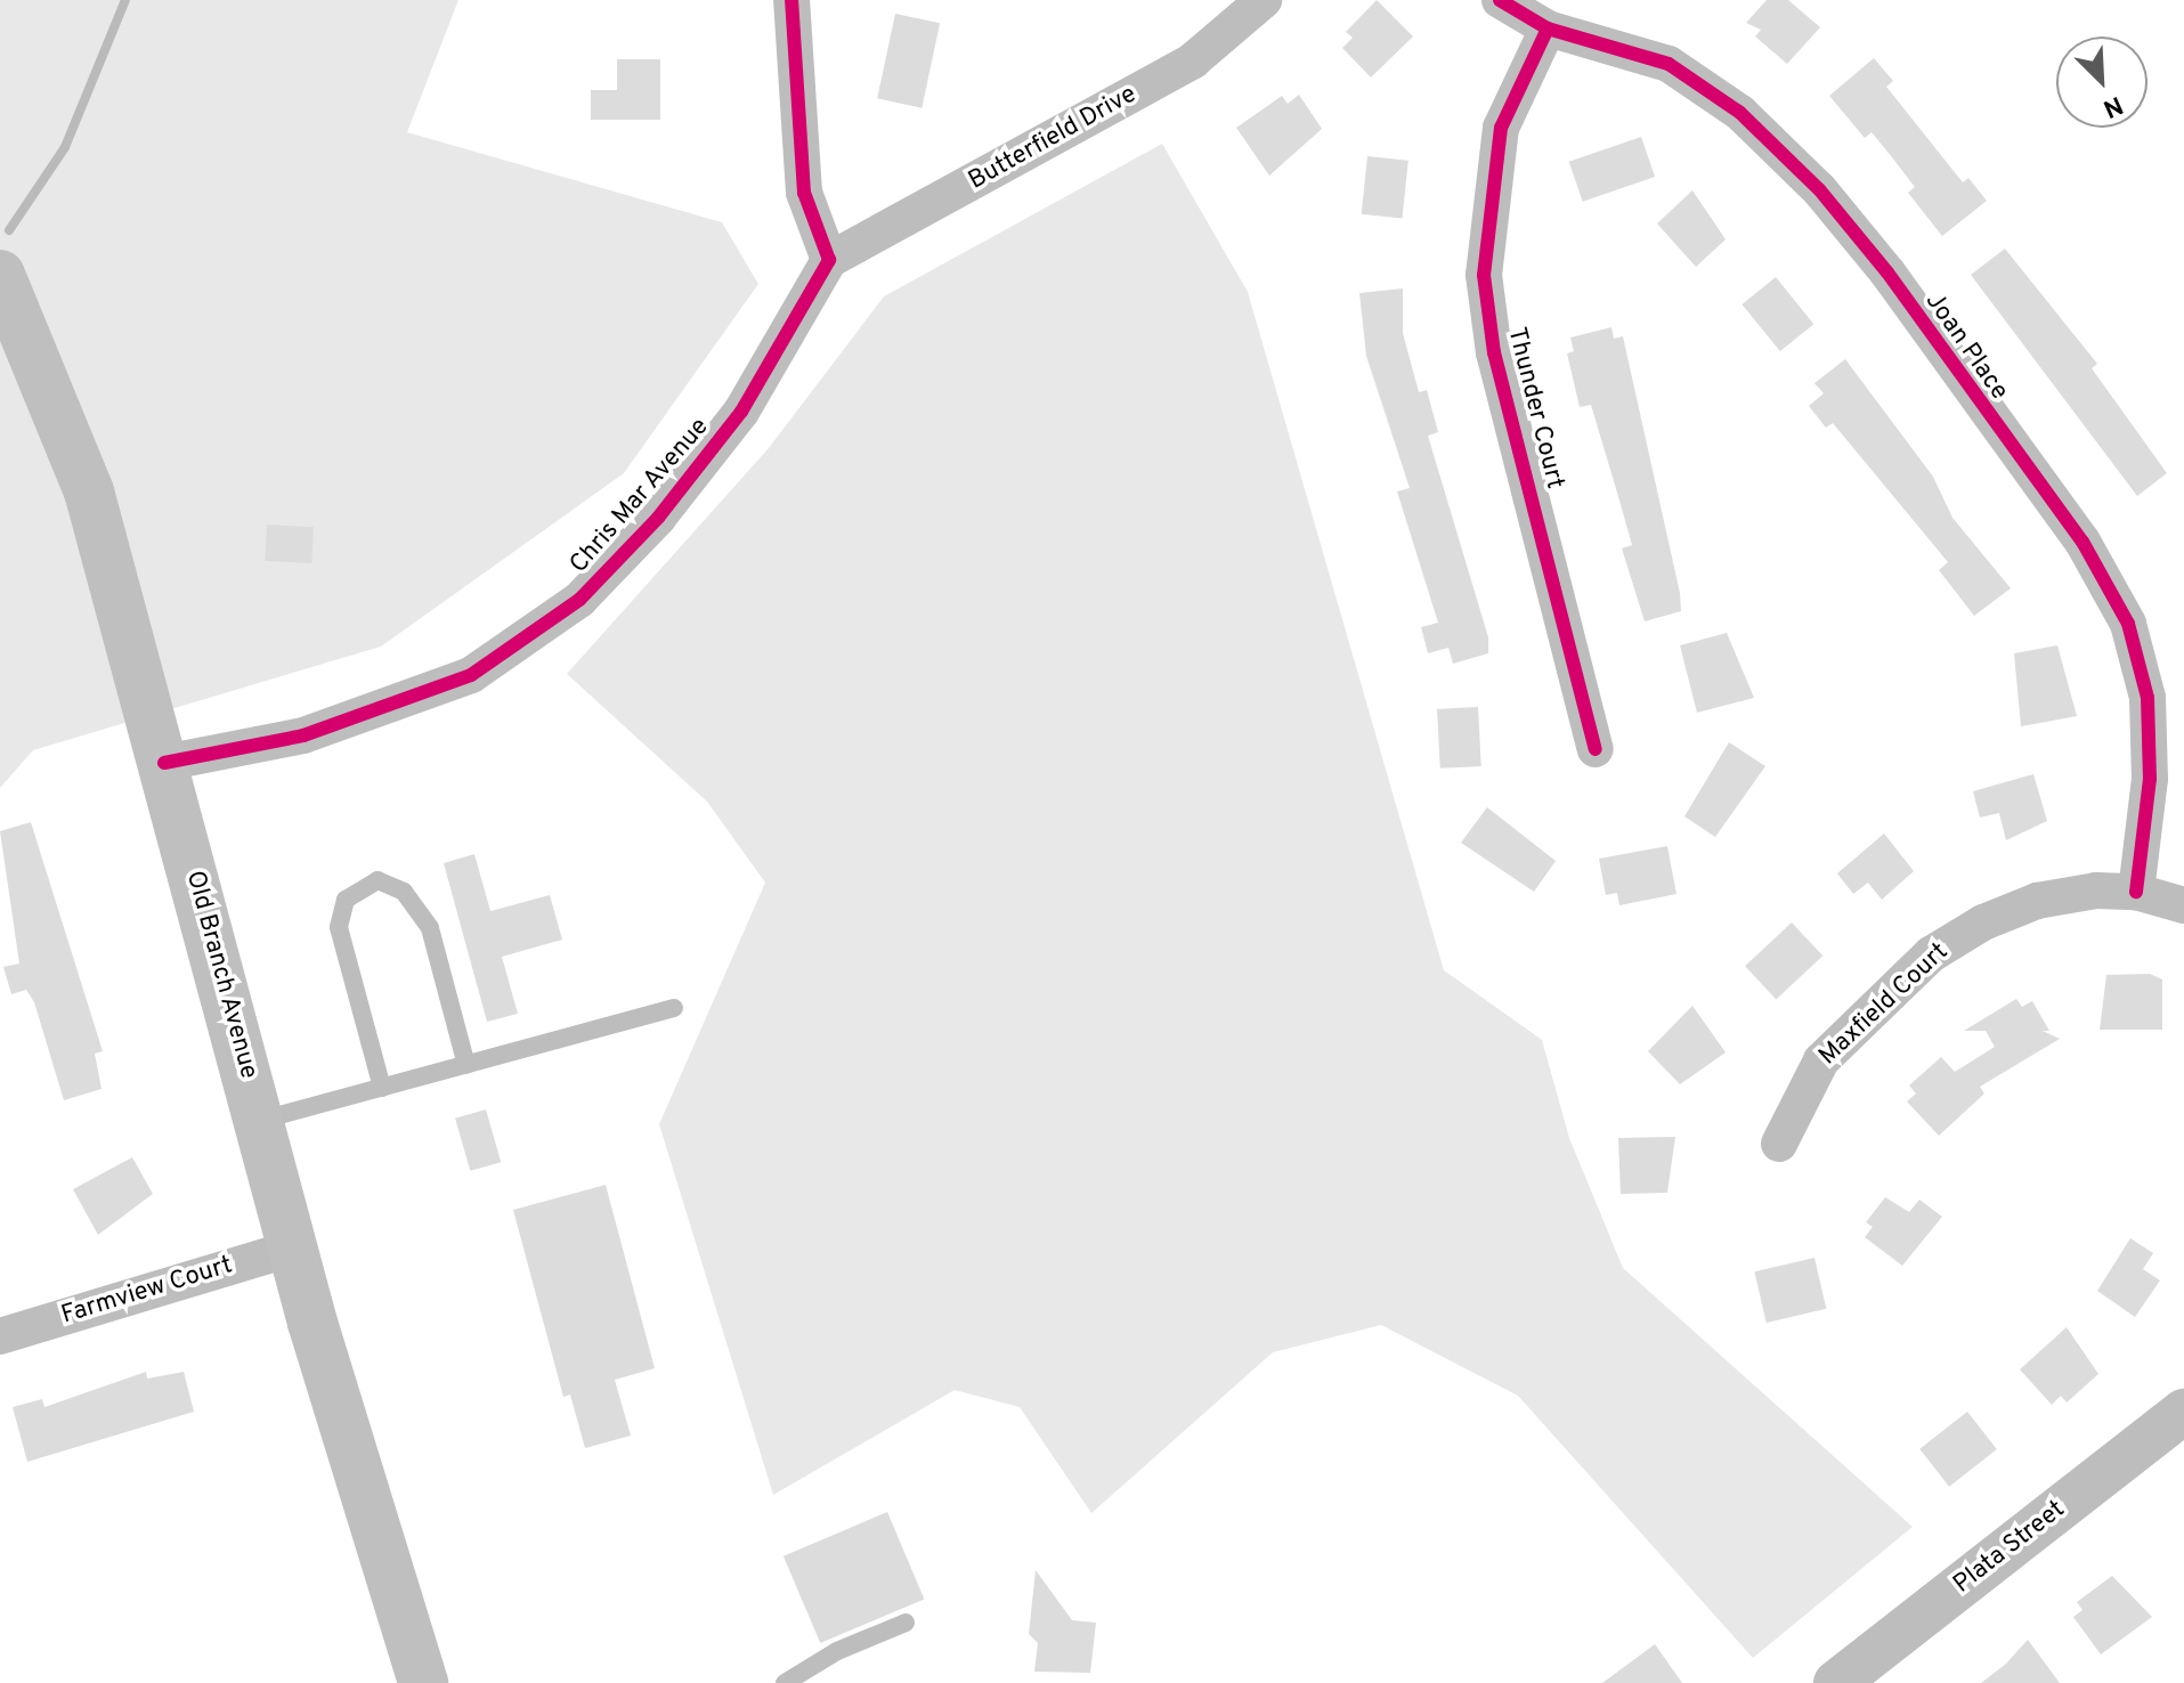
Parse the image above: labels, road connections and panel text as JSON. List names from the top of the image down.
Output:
{
  "streets": {
    "main road": ["Old Branch Avenue"],
    "street": [
      "Butterfield Drive",
      "Joan Place",
      "Thunder Court",
      "Chris Mar Avenue",
      "Maxfield Court",
      "Farmview Court",
      "Plata Street"
    ]
  },
  "crossings": [
    ["Butterfield Drive", "Chris Mar Avenue"],
    ["Joan Place", "Thunder Court"],
    ["Joan Place", "Maxfield Court"],
    ["Chris Mar Avenue", "Old Branch Avenue"],
    ["Old Branch Avenue", "Farmview Court"]
  ],
  "north": "bottom right"
}
